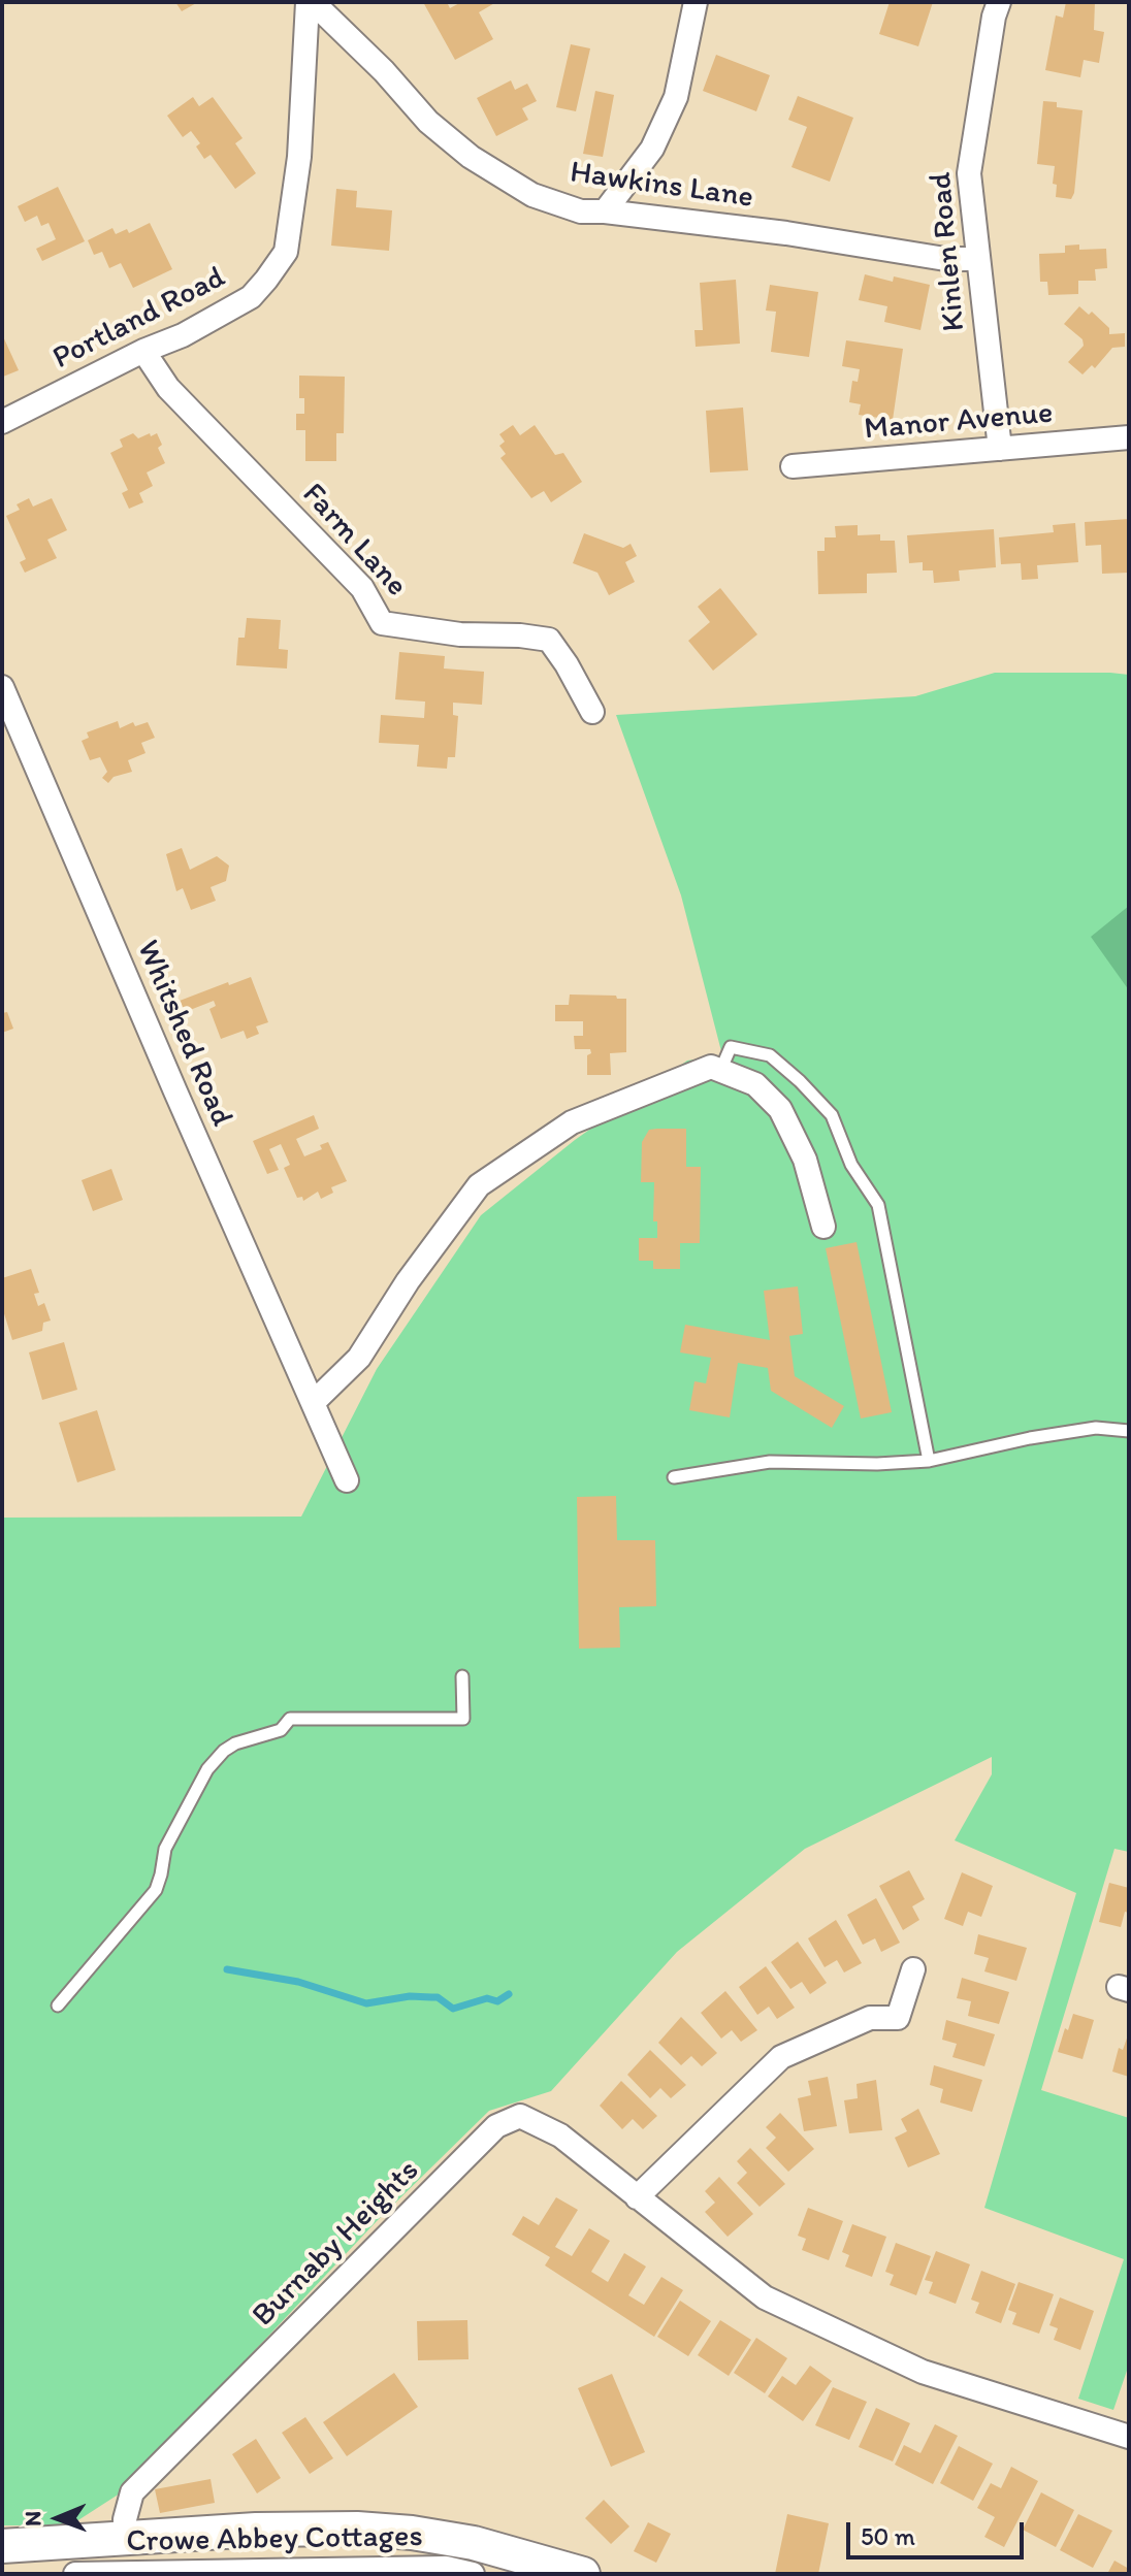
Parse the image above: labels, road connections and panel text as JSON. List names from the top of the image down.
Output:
{
  "streets": {
    "street": [
      "Hawkins Lane",
      "Kinlen Road",
      "Portland Road",
      "Manor Avenue",
      "Farm Lane",
      "Whitshed Road",
      "Burnaby Heights",
      "Crowe Abbey Cottages"
    ]
  },
  "crossings": [
    ["Hawkins Lane", "Kinlen Road"],
    ["Hawkins Lane", "Portland Road"],
    ["Kinlen Road", "Manor Avenue"],
    ["Portland Road", "Farm Lane"]
  ],
  "scale_bar": "50 m",
  "north": "left"
}
